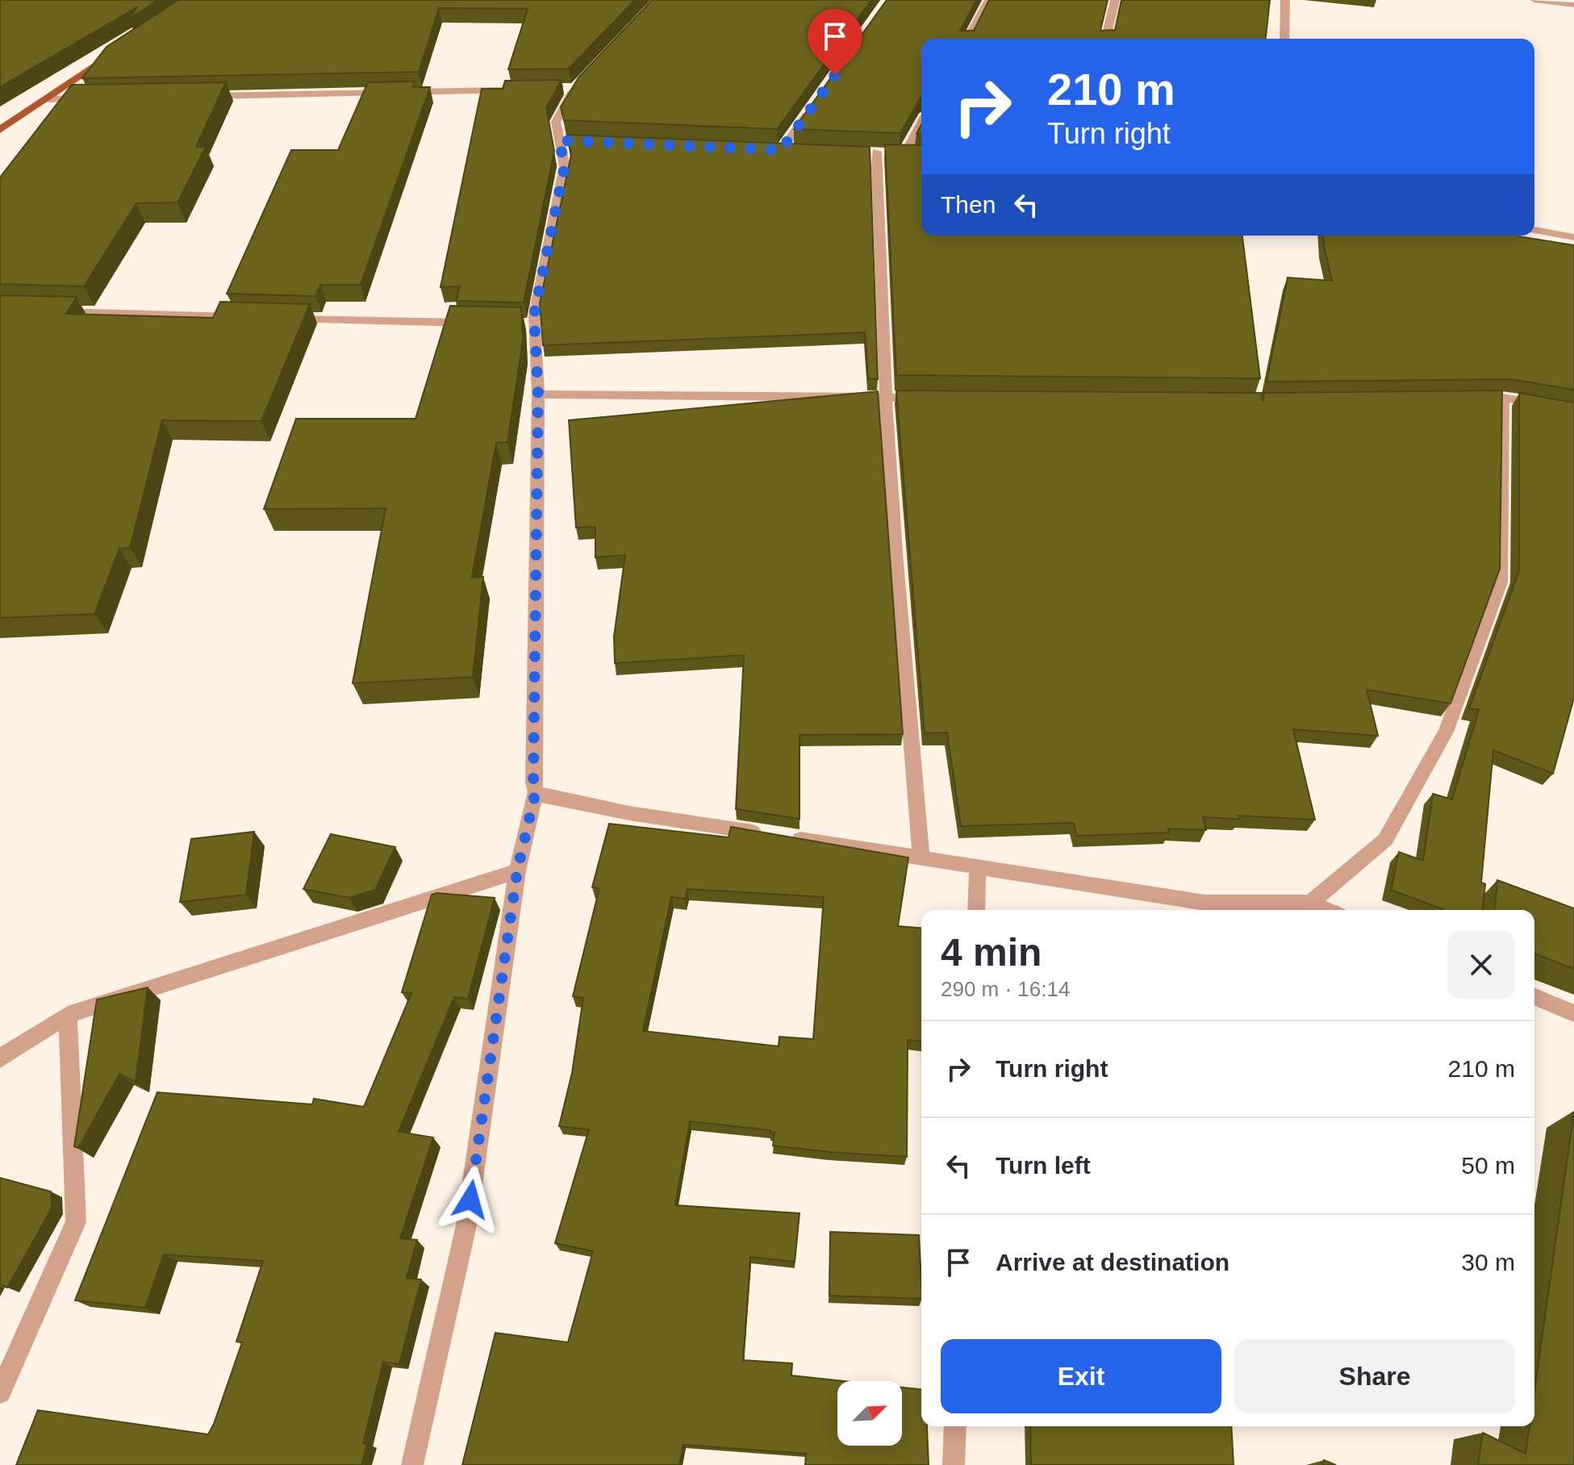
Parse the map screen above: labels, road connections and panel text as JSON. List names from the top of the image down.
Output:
{
  "north": "top right",
  "page": {
    "turn": ["210 m", "Turn right"],
    "then": "Then",
    "heading": ["4 min", "290 m · 16:14"],
    "list": [
      {
        "name": "Turn right",
        "value": "210 m"
      },
      {
        "name": "Turn left",
        "value": "50 m"
      },
      {
        "name": "Arrive at destination",
        "value": "30 m"
      }
    ],
    "buttons": ["Exit", "Share"]
  }
}
